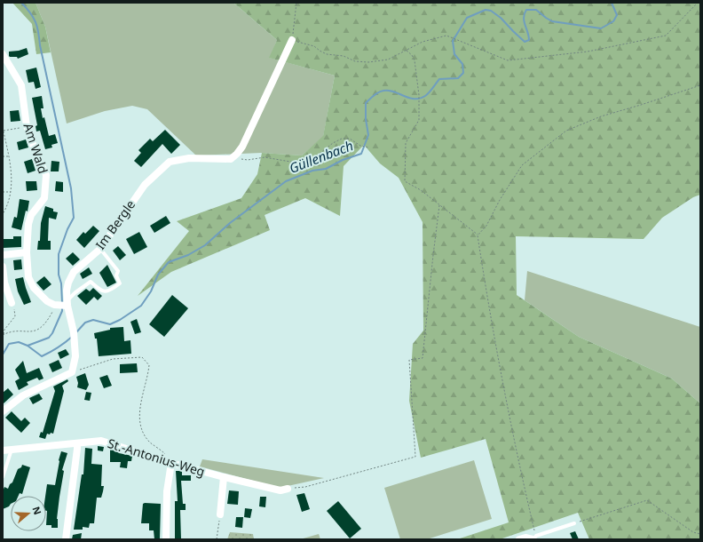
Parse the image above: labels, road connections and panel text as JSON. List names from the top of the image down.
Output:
{
  "streets": {
    "street": ["Am Wald", "Im Bergle", "St.-Antonius-Weg"]
  },
  "water": ["Güllenbach"],
  "north": "right"
}
